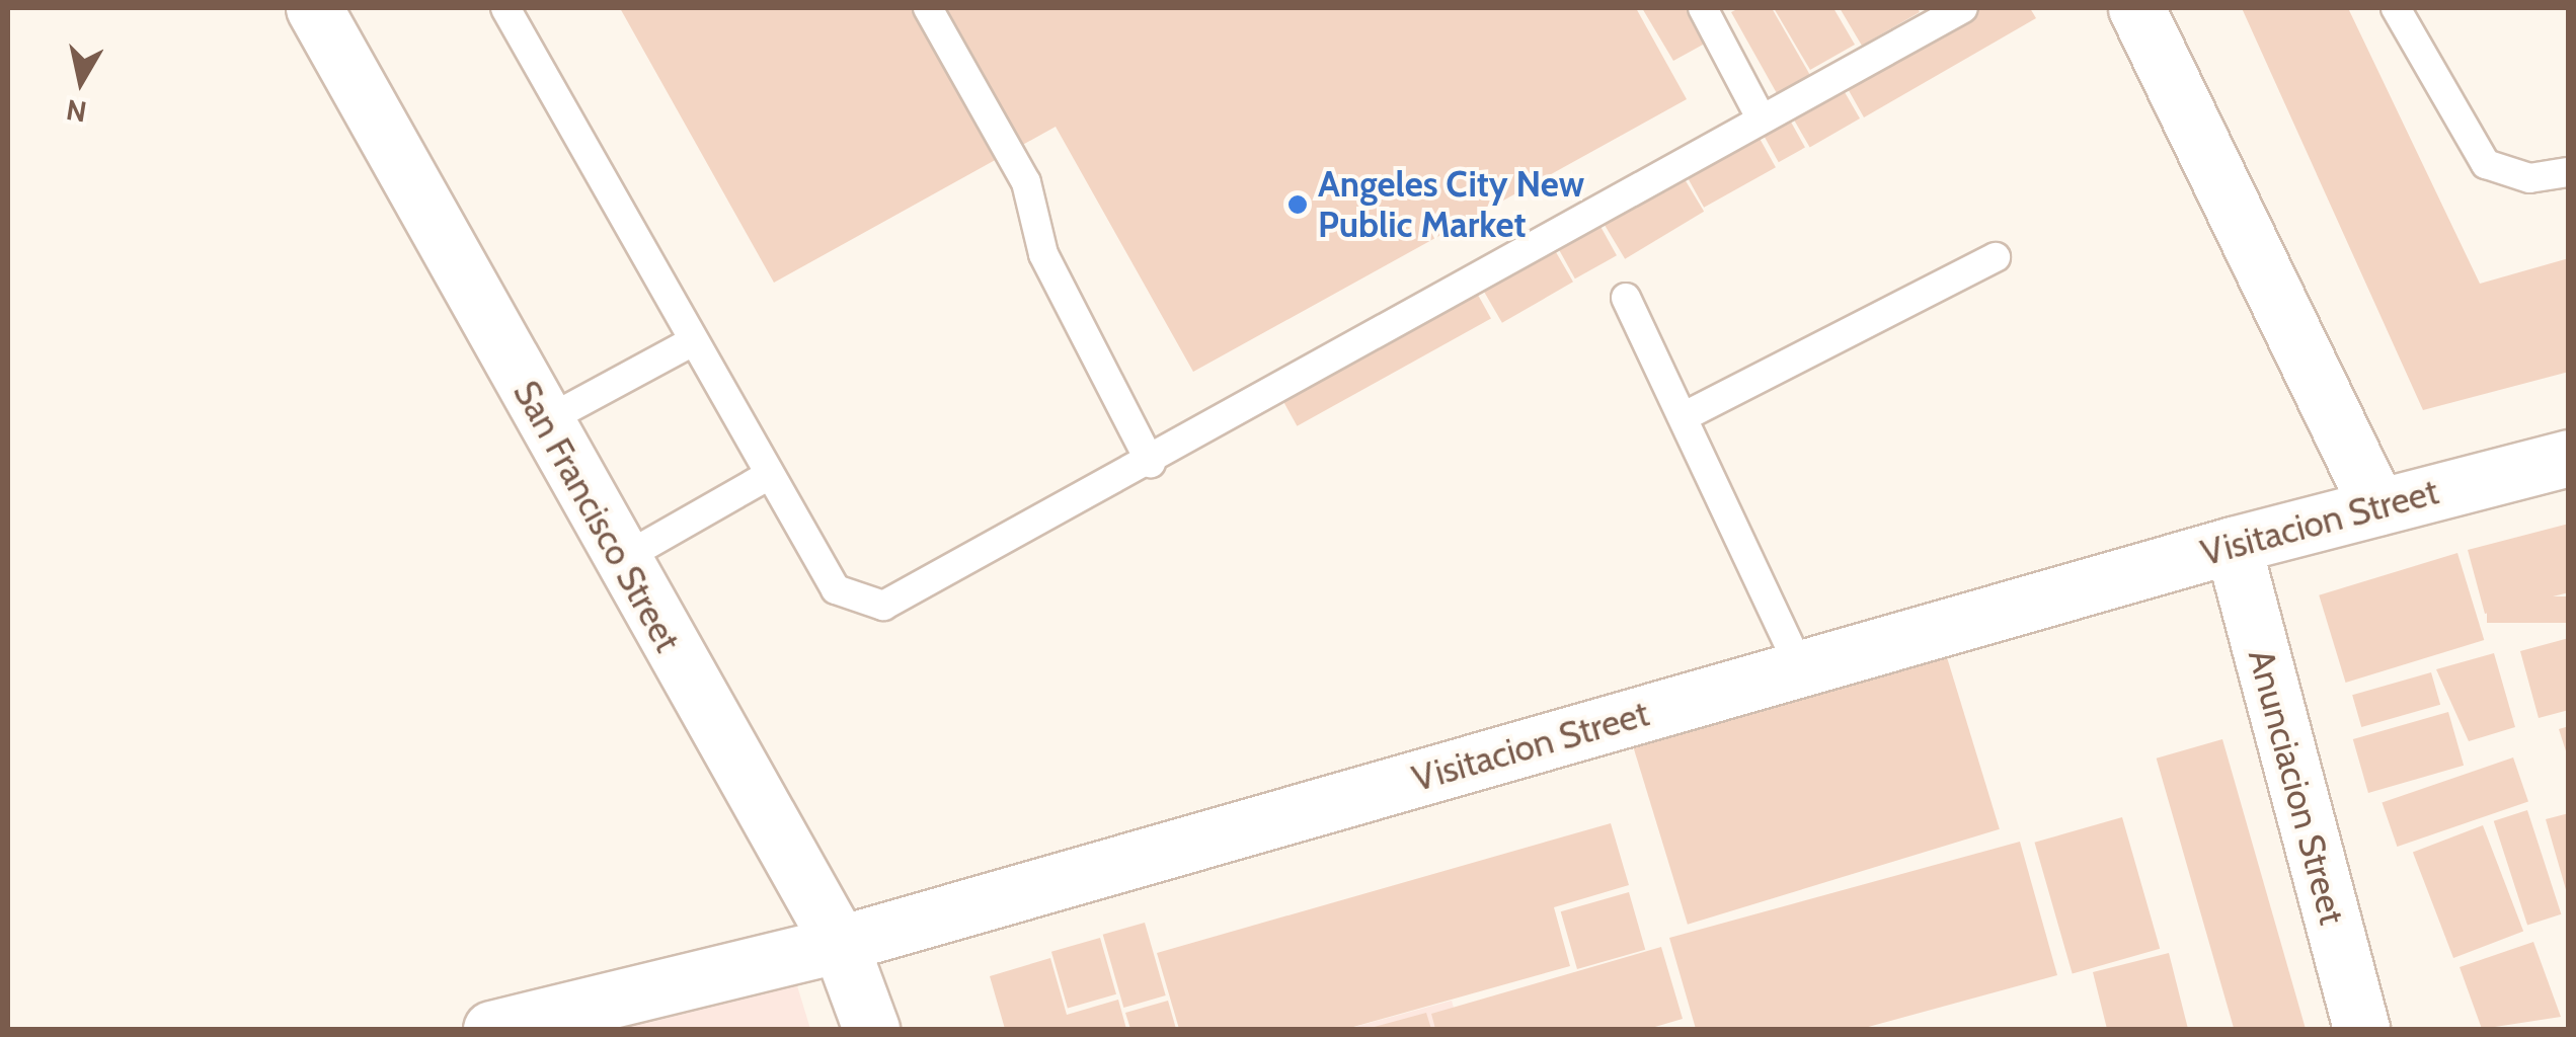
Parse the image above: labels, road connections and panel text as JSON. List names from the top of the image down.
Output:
{
  "streets": {
    "street": ["San Francisco Street", "Visitacion Street", "Anunciacion Street"]
  },
  "crossings": [
    ["San Francisco Street", "Visitacion Street"],
    ["Visitacion Street", "Anunciacion Street"]
  ],
  "places": ["Angeles City New Public Market"],
  "north": "bottom"
}
